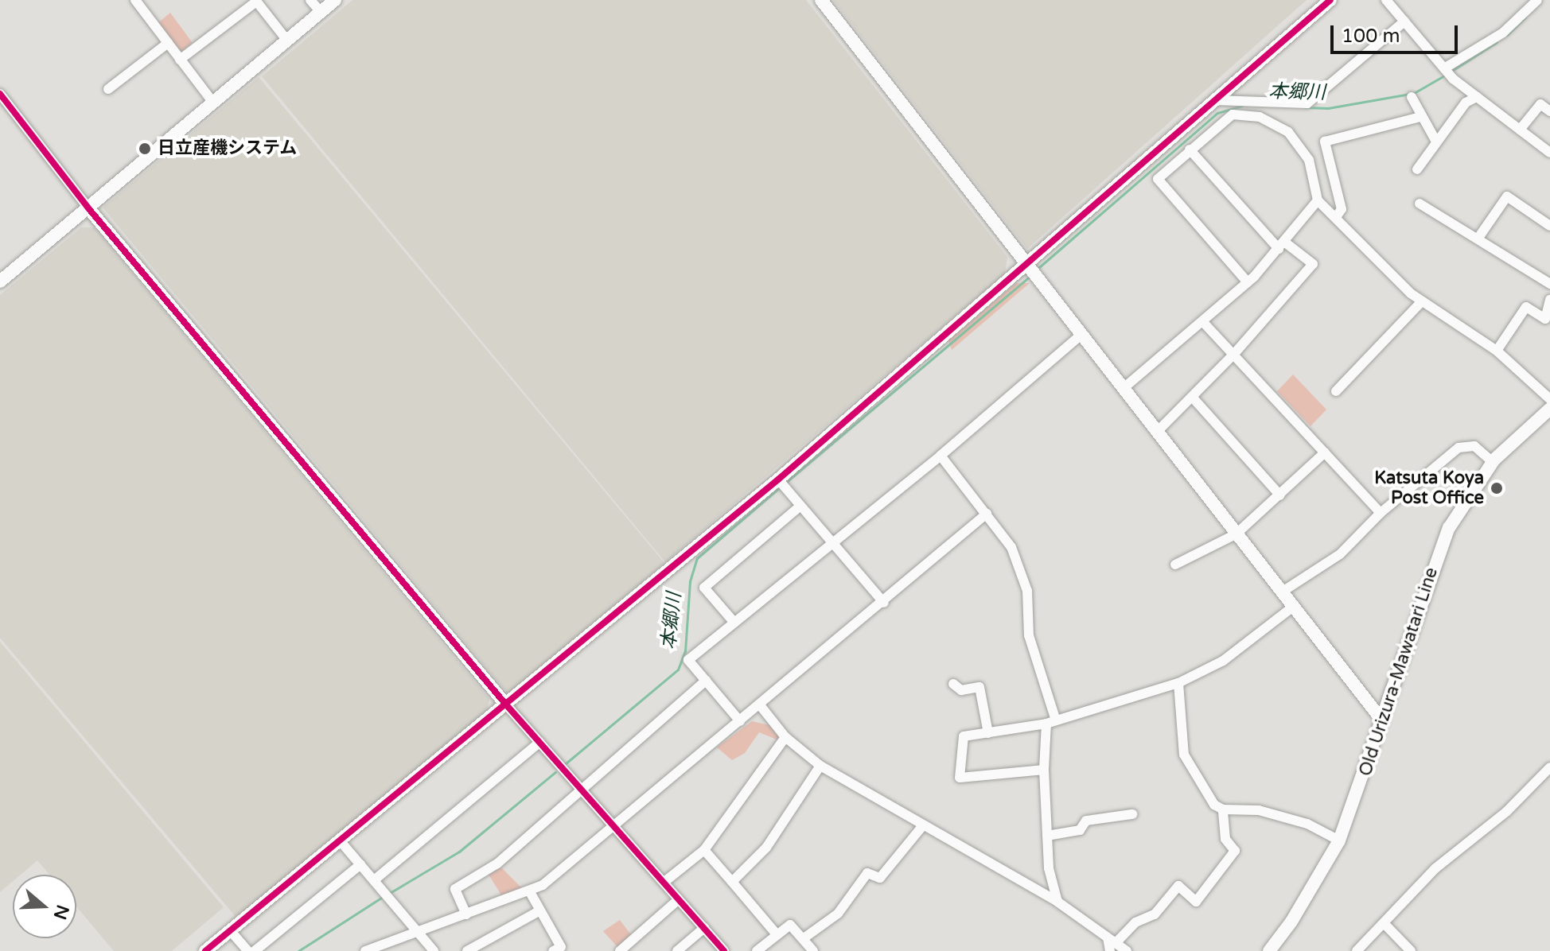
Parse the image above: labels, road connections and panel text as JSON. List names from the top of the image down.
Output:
{
  "streets": {
    "street": ["Old Urizura-Mawatari Line"]
  },
  "water": ["本郷川"],
  "places": ["日立産機システム", "Katsuta Koya Post Office"],
  "scale_bar": "100 m",
  "north": "right"
}
